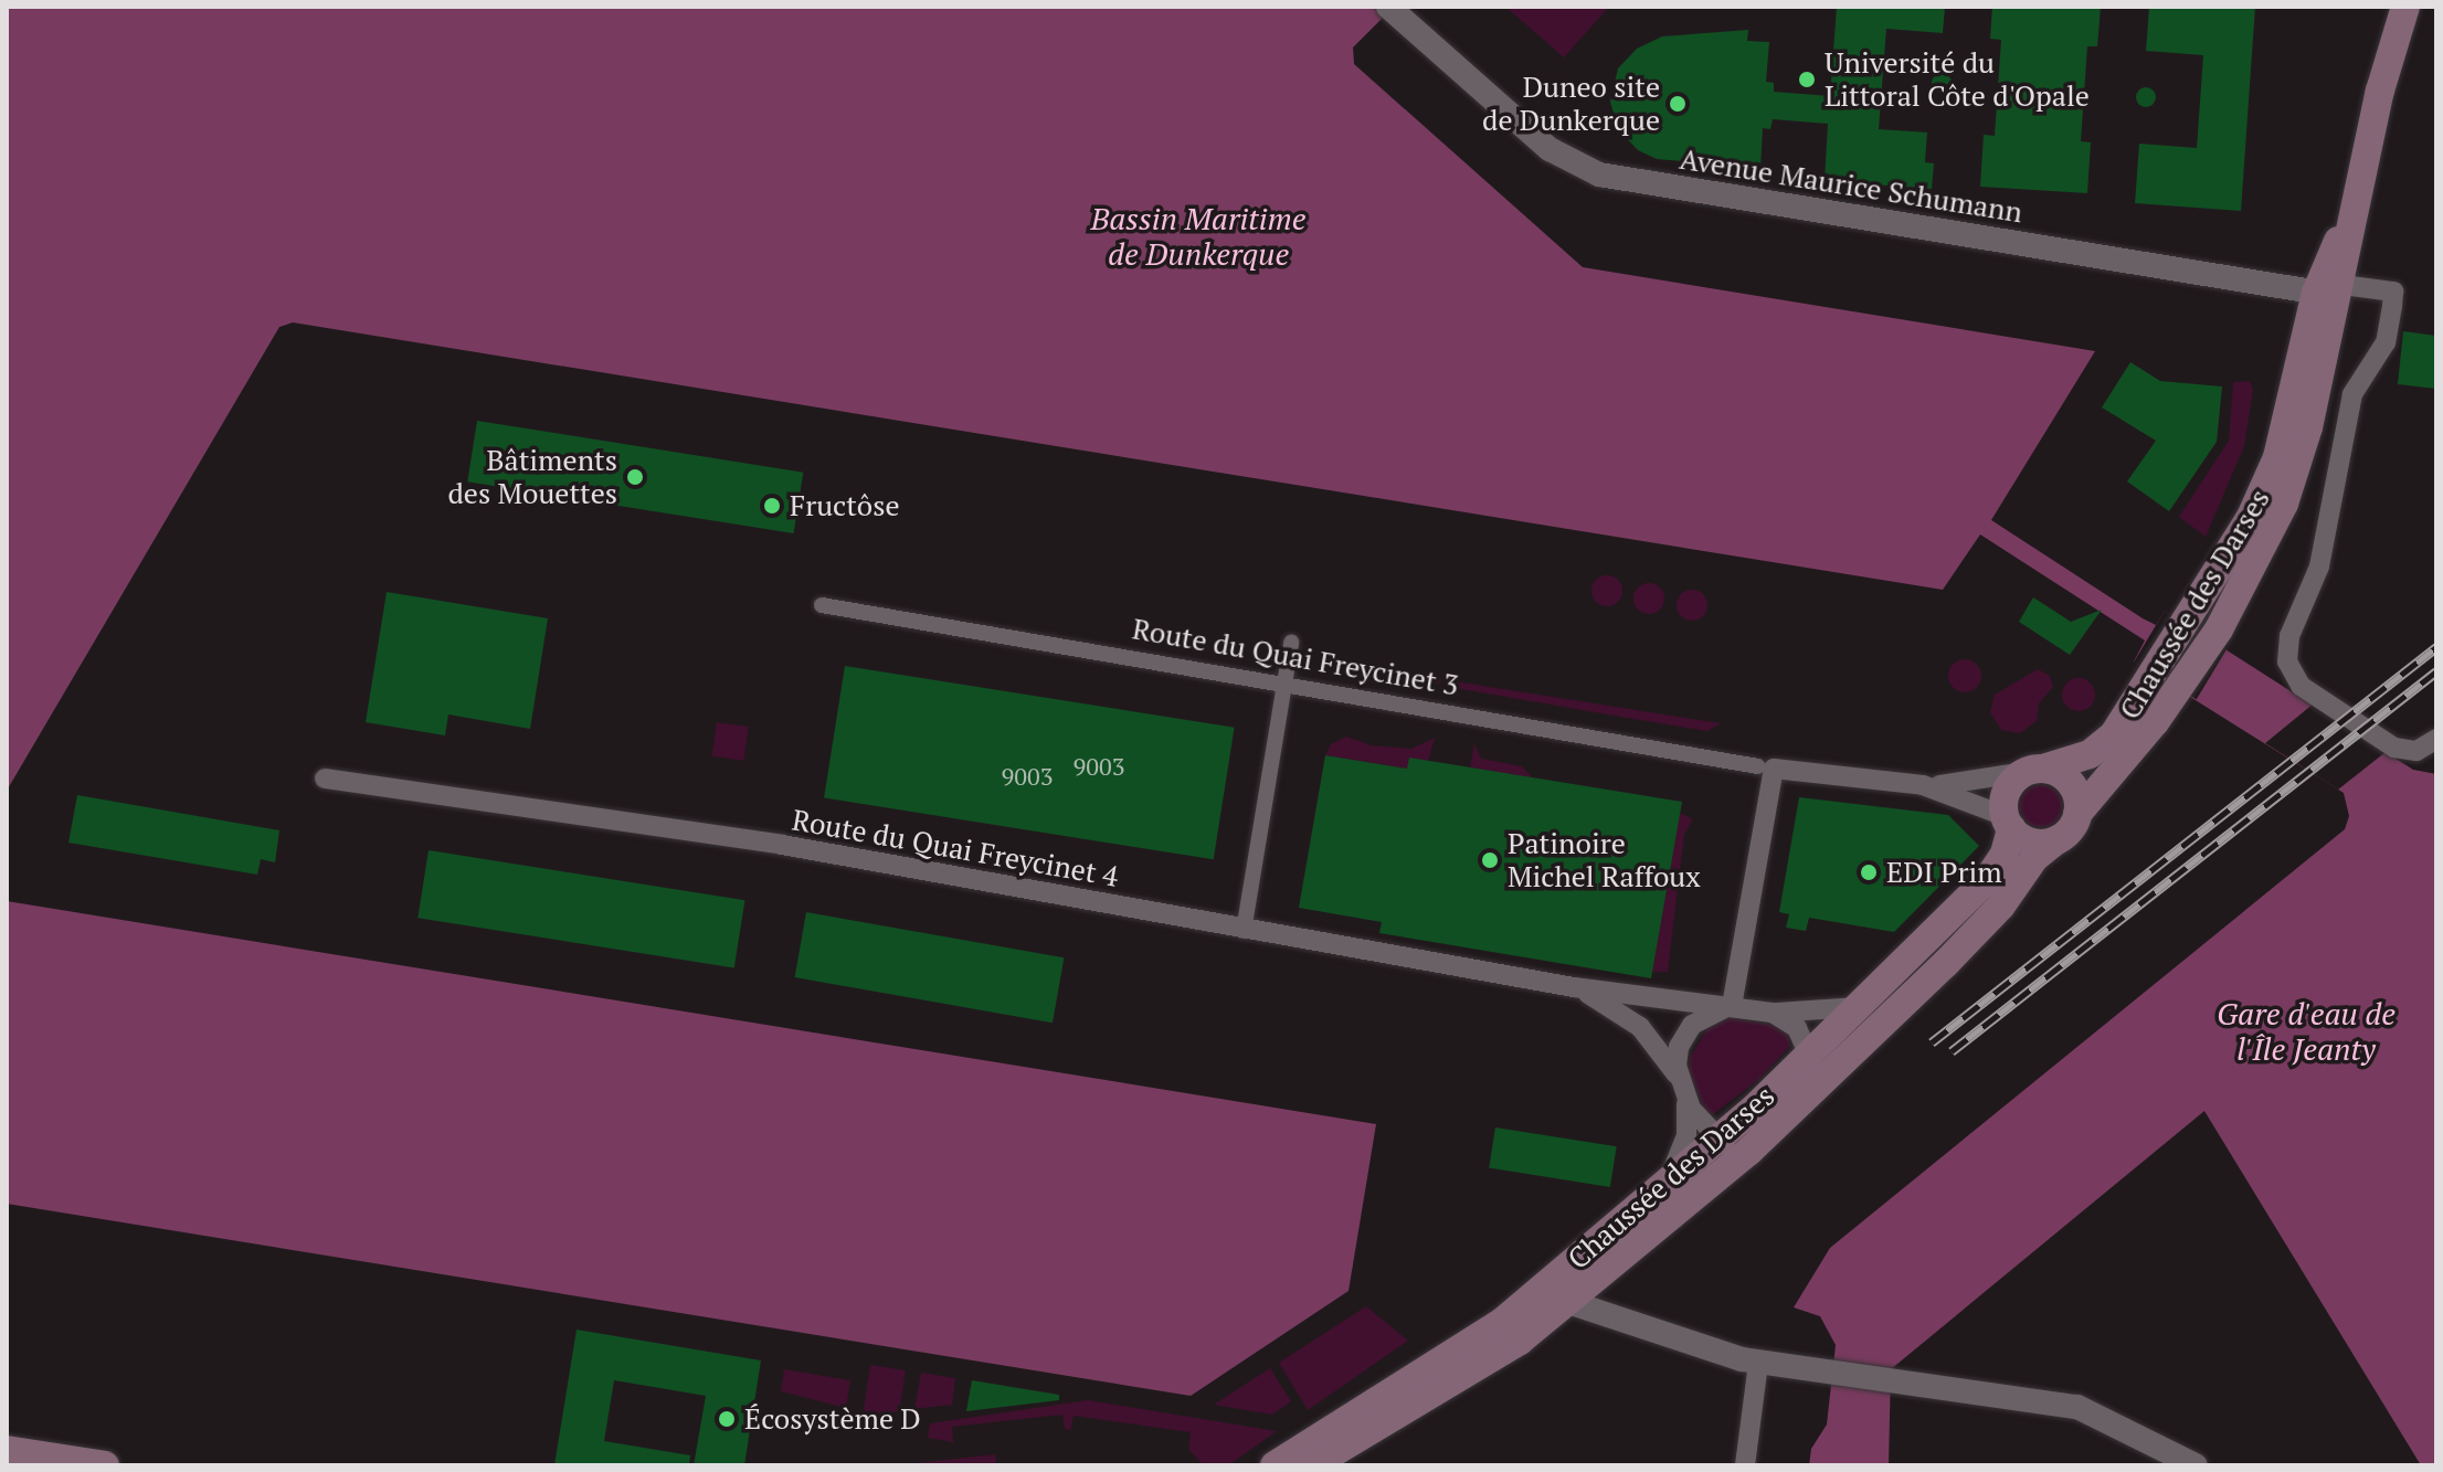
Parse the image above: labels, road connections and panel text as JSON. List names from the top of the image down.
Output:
{
  "streets": {
    "main road": ["Chaussée des Darses"],
    "street": ["Avenue Maurice Schumann", "Route du Quai Freycinet 3", "Route du Quai Freycinet 4"]
  },
  "crossings": [
    ["Avenue Maurice Schumann", "Chaussée des Darses"],
    ["Chaussée des Darses", "Route du Quai Freycinet 3"],
    ["Chaussée des Darses", "Route du Quai Freycinet 4"]
  ],
  "water": ["Bassin Maritime de Dunkerque", "Gare d'eau de l'Île Jeanty"],
  "places": [
    "Université du Littoral Côte d'Opale",
    "Duneo site de Dunkerque",
    "Bâtiments des Mouettes",
    "Fructôse",
    "Patinoire Michel Raffoux",
    "EDI Prim",
    "Écosystème D"
  ],
  "house_numbers": ["9003", "9003"]
}
